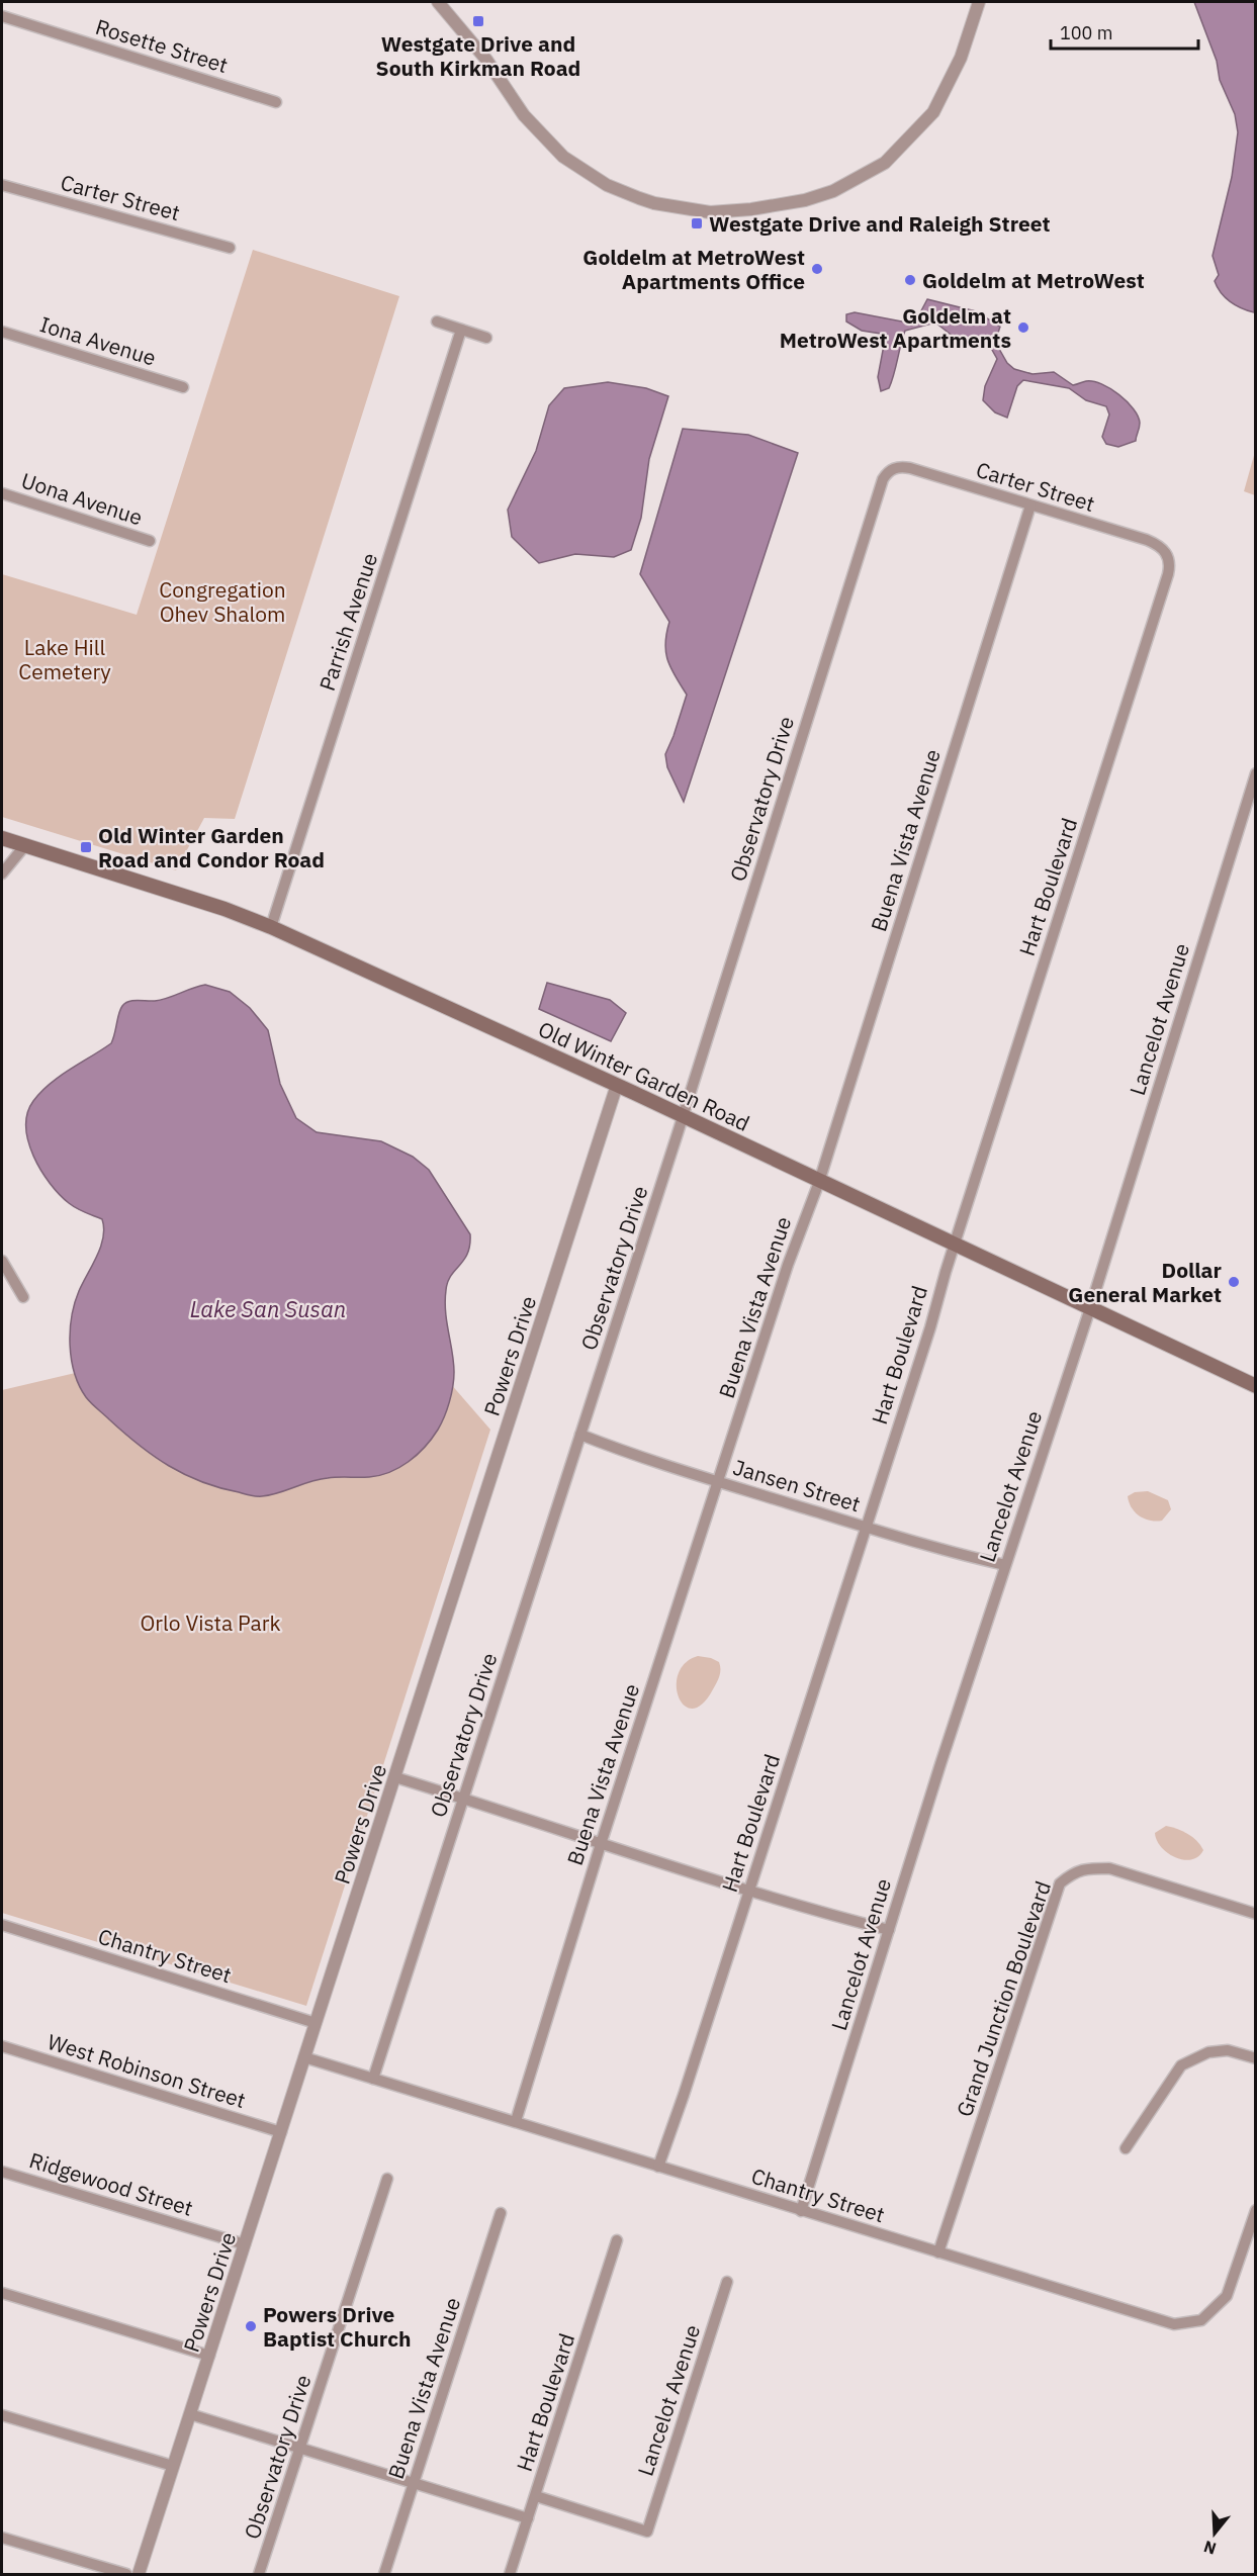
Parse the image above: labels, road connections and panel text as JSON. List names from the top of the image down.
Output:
{
  "streets": {
    "main road": ["Old Winter Garden Road"],
    "street": [
      "Rosette Street",
      "Carter Street",
      "Iona Avenue",
      "Uona Avenue",
      "Parrish Avenue",
      "Observatory Drive",
      "Buena Vista Avenue",
      "Hart Boulevard",
      "Lancelot Avenue",
      "Powers Drive",
      "Jansen Street",
      "Chantry Street",
      "Grand Junction Boulevard",
      "West Robinson Street",
      "Ridgewood Street"
    ]
  },
  "crossings": [
    ["Carter Street", "Observatory Drive"],
    ["Carter Street", "Buena Vista Avenue"],
    ["Carter Street", "Hart Boulevard"],
    ["Parrish Avenue", "Old Winter Garden Road"],
    ["Observatory Drive", "Old Winter Garden Road"],
    ["Observatory Drive", "Jansen Street"],
    ["Observatory Drive", "Chantry Street"],
    ["Buena Vista Avenue", "Old Winter Garden Road"],
    ["Buena Vista Avenue", "Jansen Street"],
    ["Buena Vista Avenue", "Chantry Street"],
    ["Hart Boulevard", "Lancelot Avenue"],
    ["Hart Boulevard", "Old Winter Garden Road"],
    ["Hart Boulevard", "Jansen Street"],
    ["Hart Boulevard", "Chantry Street"],
    ["Lancelot Avenue", "Old Winter Garden Road"],
    ["Lancelot Avenue", "Jansen Street"],
    ["Lancelot Avenue", "Chantry Street"],
    ["Old Winter Garden Road", "Powers Drive"],
    ["Powers Drive", "Chantry Street"],
    ["Powers Drive", "West Robinson Street"],
    ["Powers Drive", "Ridgewood Street"],
    ["Chantry Street", "Grand Junction Boulevard"]
  ],
  "water": ["Lake San Susan"],
  "parks": ["Congregation Ohev Shalom", "Lake Hill Cemetery", "Orlo Vista Park"],
  "places": {
    "transit": ["Westgate Drive and South Kirkman Road", "Westgate Drive and Raleigh Street", "Old Winter Garden Road and Condor Road"],
    "other": [
      "Goldelm at MetroWest Apartments Office",
      "Goldelm at MetroWest",
      "Goldelm at MetroWest Apartments",
      "Dollar General Market",
      "Powers Drive Baptist Church"
    ]
  },
  "scale_bar": "100 m",
  "north": "bottom"
}
